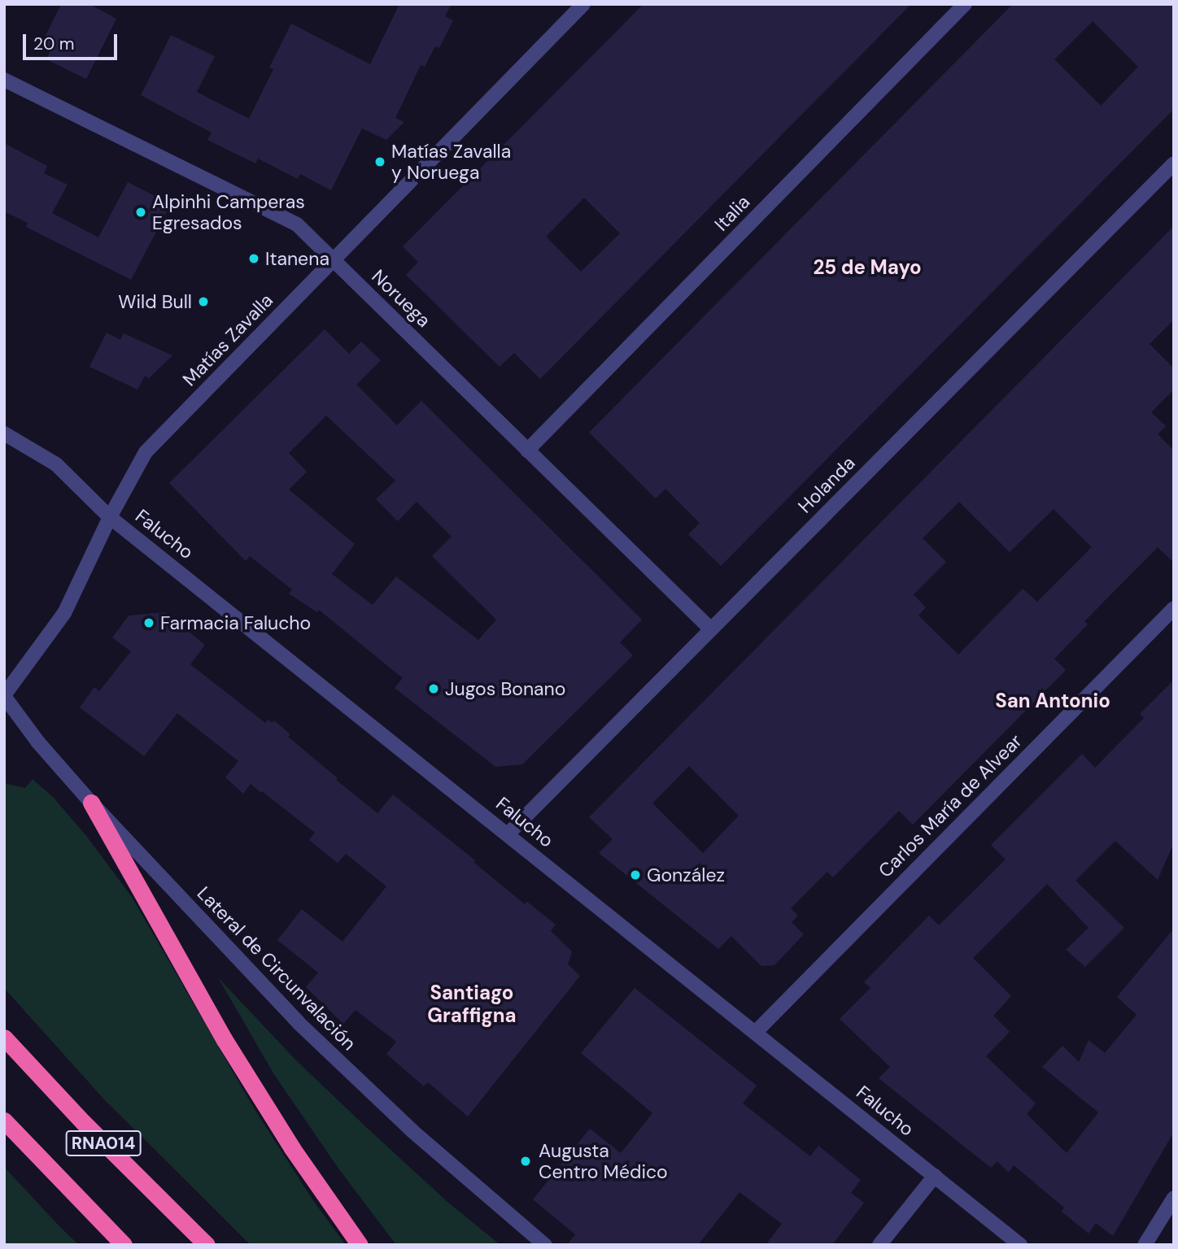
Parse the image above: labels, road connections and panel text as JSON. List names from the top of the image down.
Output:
{
  "streets": {
    "highway": ["RNA014"],
    "street": [
      "Italia",
      "Noruega",
      "Matías Zavalla",
      "Holanda",
      "Falucho",
      "Carlos María de Alvear",
      "Lateral de Circunvalación"
    ]
  },
  "crossings": [
    ["Italia", "Noruega"],
    ["Noruega", "Matías Zavalla"],
    ["Noruega", "Holanda"],
    ["Matías Zavalla", "Falucho"],
    ["Matías Zavalla", "Lateral de Circunvalación"],
    ["Holanda", "Falucho"],
    ["Falucho", "Carlos María de Alvear"]
  ],
  "districts": ["25 de Mayo", "San Antonio", "Santiago Graffigna"],
  "places": [
    "Matías Zavalla y Noruega",
    "Alpinhi Camperas Egresados",
    "Itanena",
    "Wild Bull",
    "Farmacia Falucho",
    "Jugos Bonano",
    "González",
    "Augusta Centro Médico"
  ],
  "scale_bar": "20 m"
}
